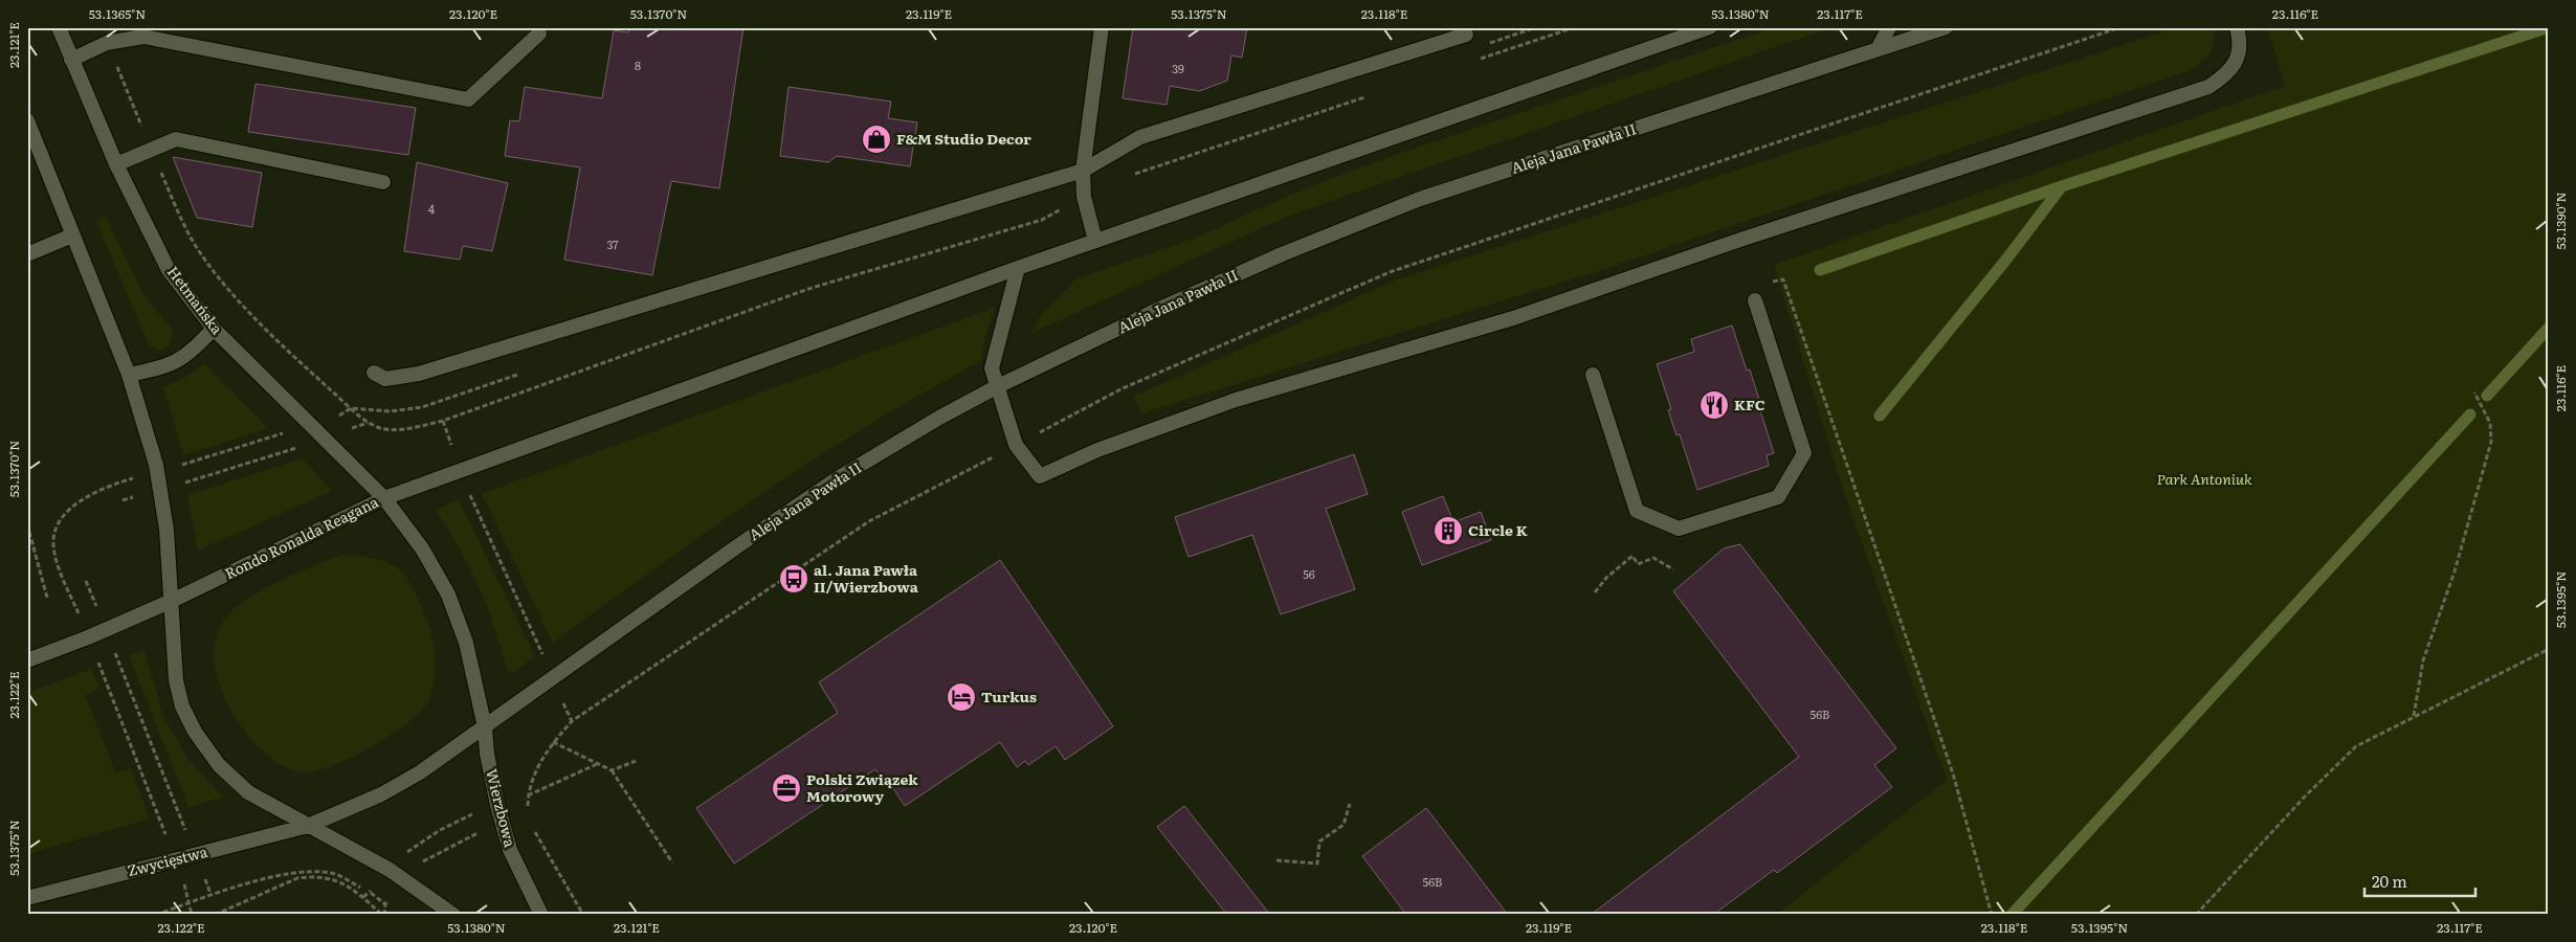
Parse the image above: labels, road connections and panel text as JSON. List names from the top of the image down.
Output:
{
  "streets": {
    "main road": [
      "Aleja Jana Pawła II",
      "Hetmańska",
      "Rondo Ronalda Reagana",
      "Wierzbowa",
      "Zwycięstwa"
    ]
  },
  "crossings": [
    ["Aleja Jana Pawła II", "Rondo Ronalda Reagana"],
    ["Aleja Jana Pawła II", "Wierzbowa"],
    ["Hetmańska", "Rondo Ronalda Reagana"],
    ["Rondo Ronalda Reagana", "Wierzbowa"]
  ],
  "parks": ["Park Antoniuk"],
  "places": {
    "shop": ["F&M Studio Decor"],
    "restaurant": ["KFC"],
    "building": ["Circle K"],
    "bus stop": ["al. Jana Pawła II/Wierzbowa"],
    "hotel": ["Turkus"],
    "office": ["Polski Związek Motorowy"]
  },
  "house_numbers": [
    "8",
    "39",
    "4",
    "37",
    "56",
    "56B",
    "56B"
  ],
  "scale_bar": "20 m",
  "coordinates": [
    "53.1365°N",
    "23.120°E",
    "53.1370°N",
    "23.119°E",
    "53.1375°N",
    "23.118°E",
    "53.1380°N",
    "23.117°E",
    "23.116°E",
    "23.121°E",
    "53.1390°N",
    "53.1395°N",
    "23.122°E"
  ]
}
